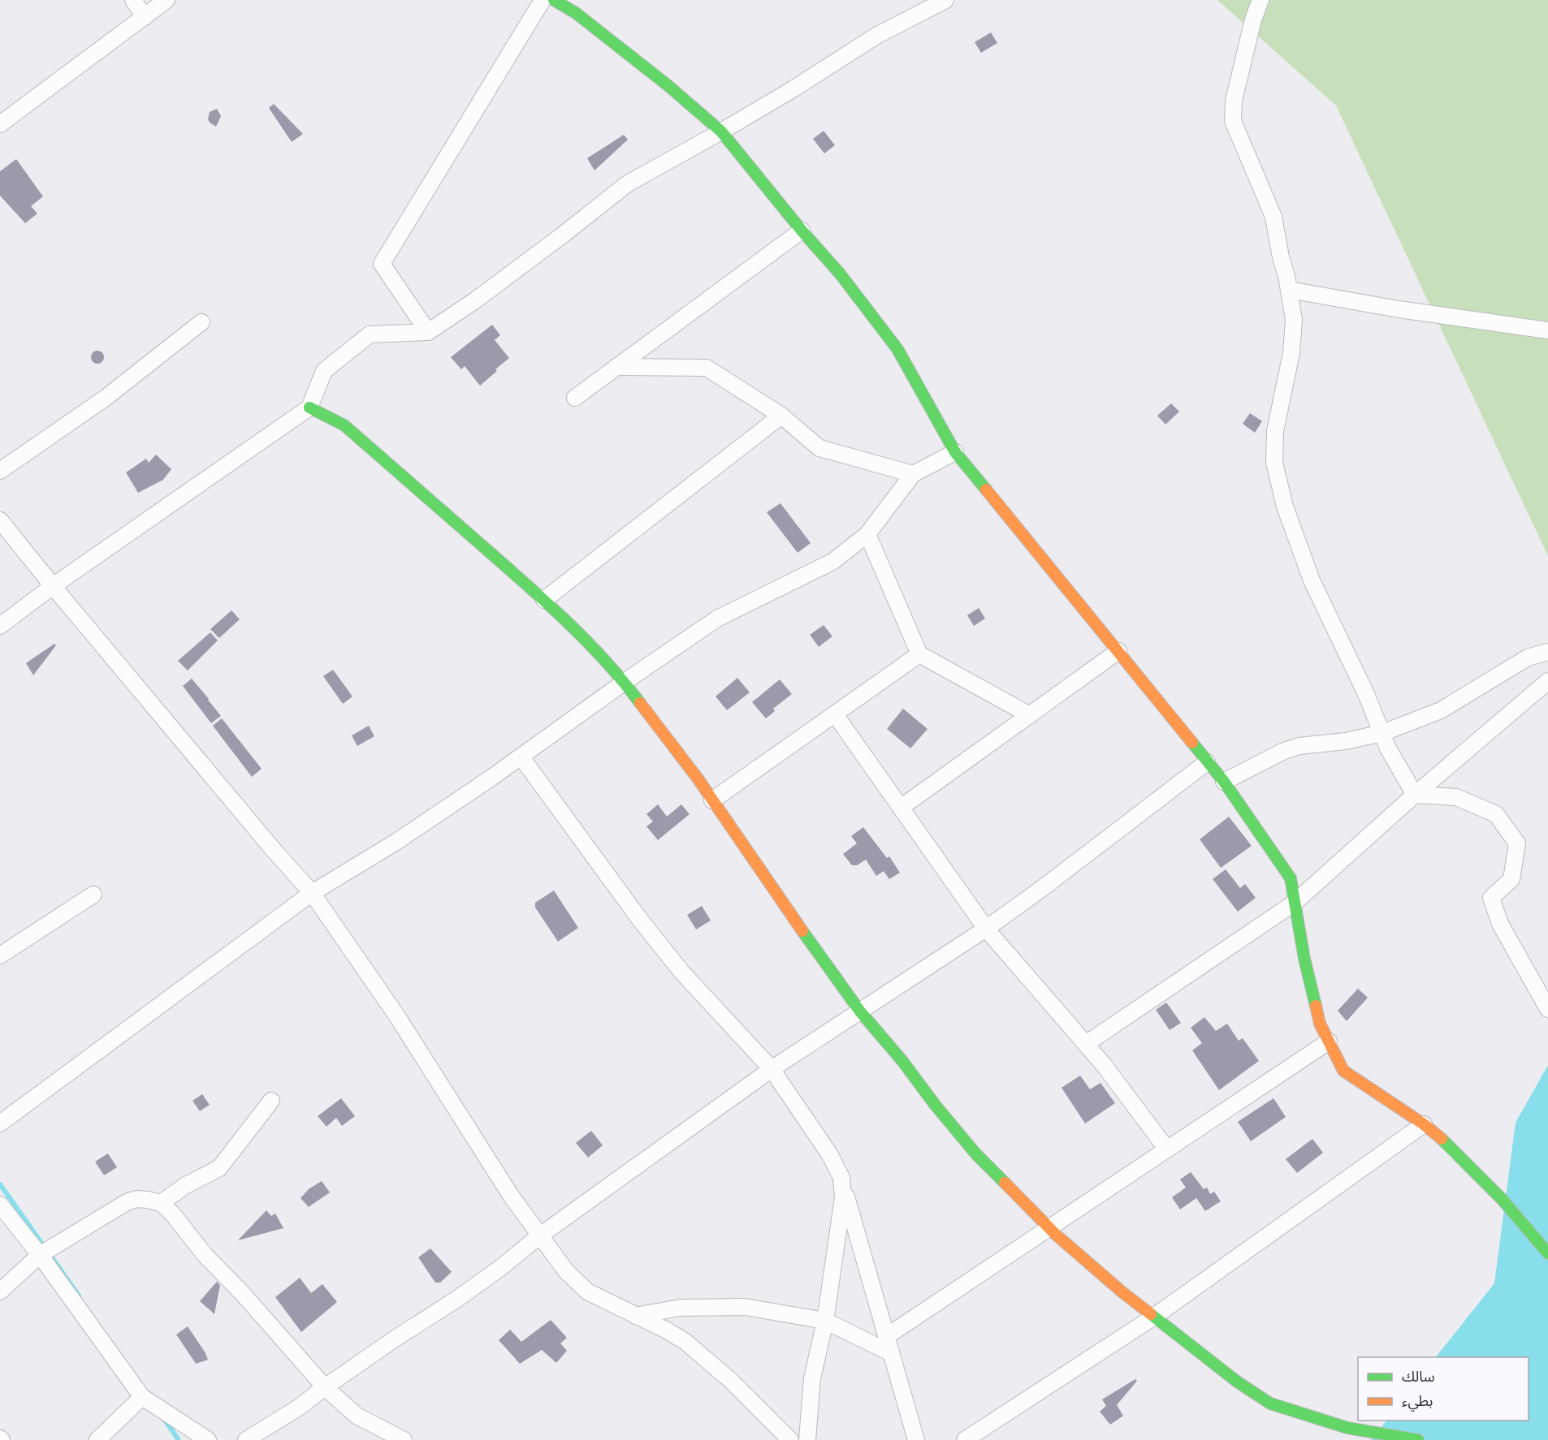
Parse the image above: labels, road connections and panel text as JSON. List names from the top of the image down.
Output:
{
  "legend": ["سالك", "بطيء"]
}
